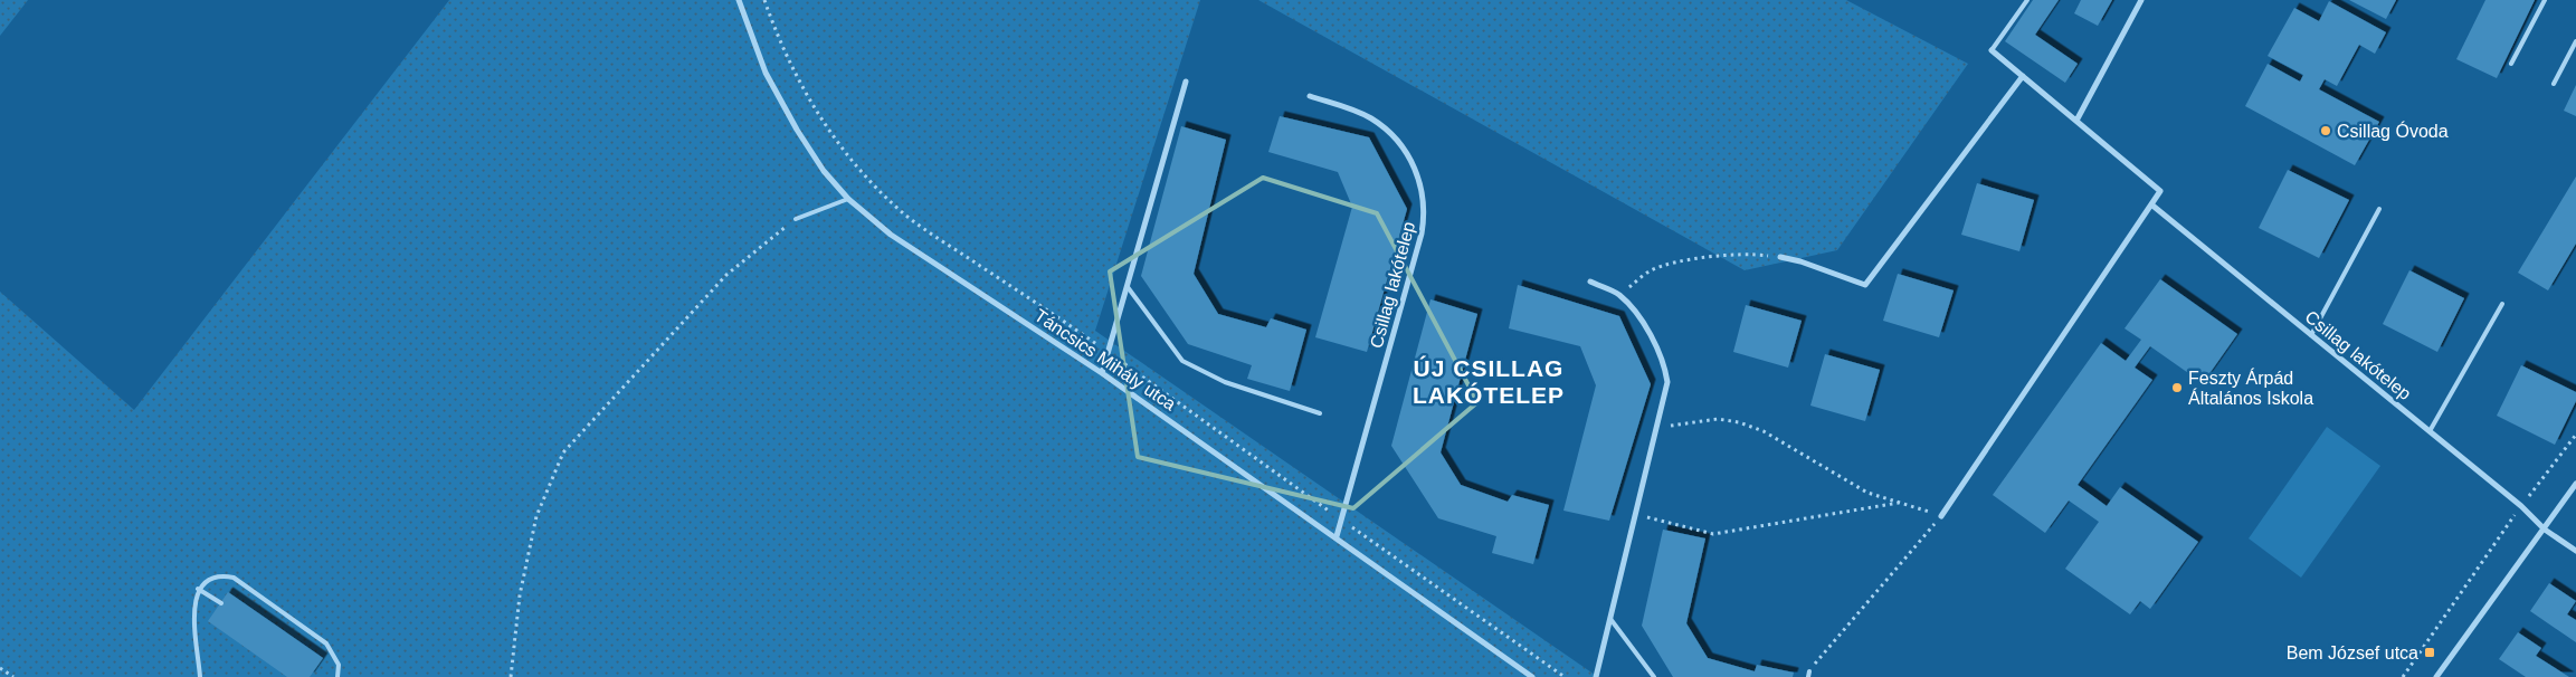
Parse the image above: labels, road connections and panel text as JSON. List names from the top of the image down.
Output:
{
  "streets": {
    "street": ["Csillag lakótelep", "Táncsics Mihály utca"]
  },
  "crossings": [
    ["Csillag lakótelep", "Táncsics Mihály utca"]
  ],
  "districts": ["ÚJ CSILLAG LAKÓTELEP"],
  "places": {
    "other": ["Csillag Óvoda", "Feszty Árpád Általános Iskola"],
    "transit": ["Bem József utca"]
  }
}
